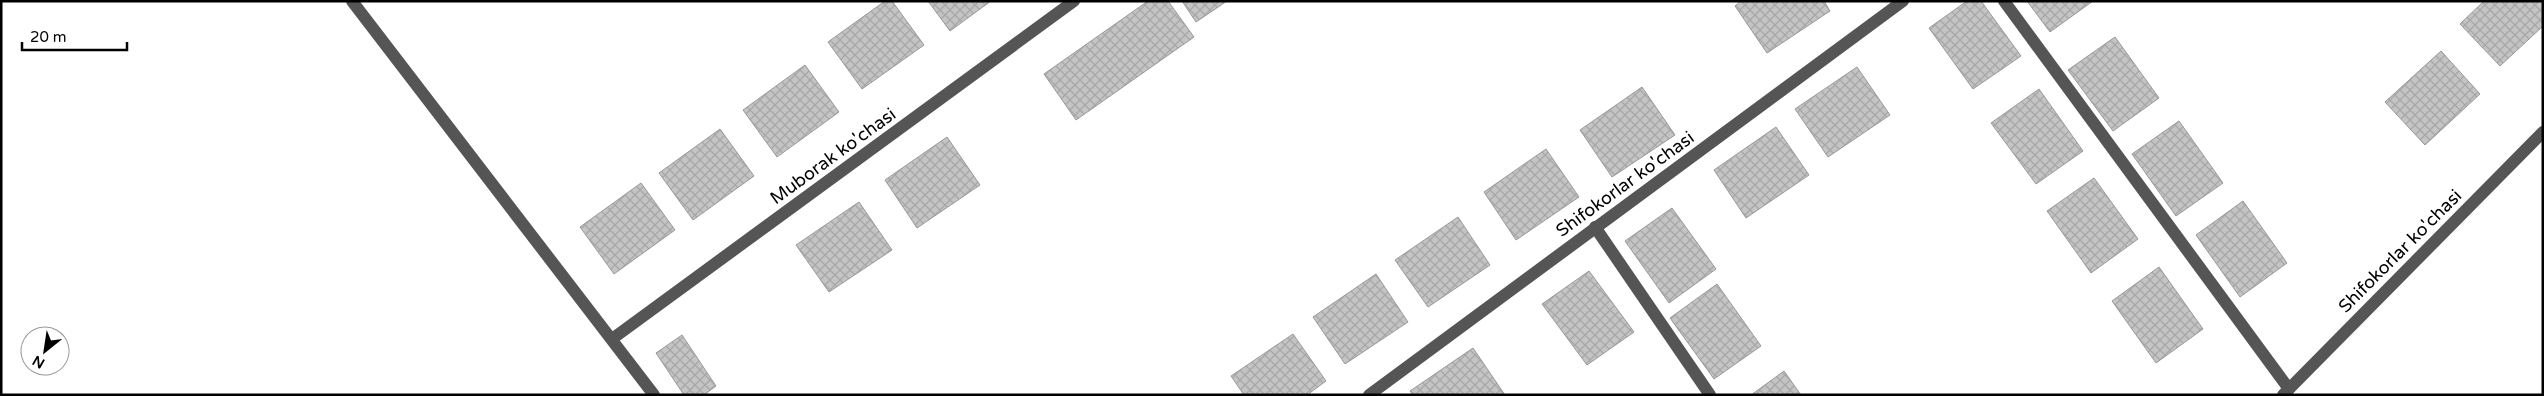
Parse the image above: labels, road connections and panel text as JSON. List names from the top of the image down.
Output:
{
  "streets": {
    "street": ["Muborak ko'chasi", "Shifokorlar ko'chasi"]
  },
  "scale_bar": "20 m",
  "north": "bottom left"
}
